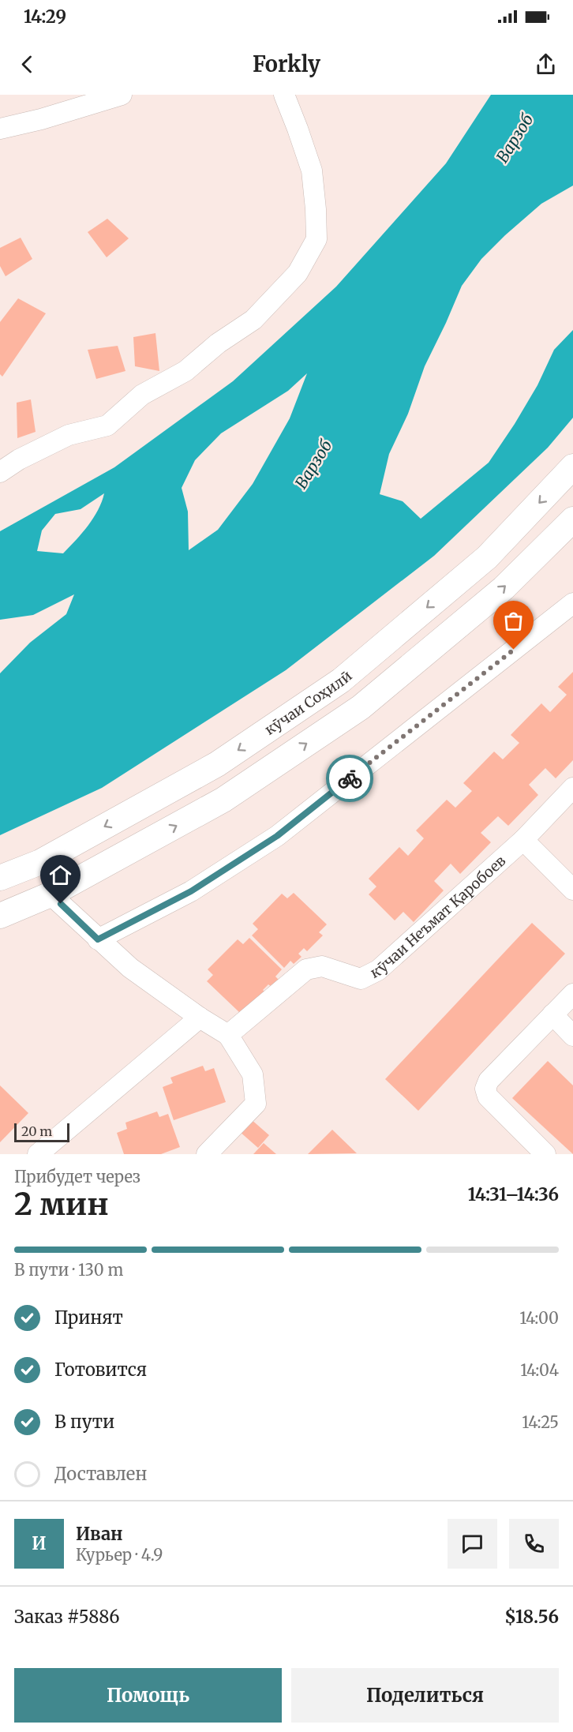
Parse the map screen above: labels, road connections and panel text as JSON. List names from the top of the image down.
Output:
{
  "streets": {
    "main road": ["кӯчаи Соҳилӣ"],
    "street": ["кӯчаи Неъмат Қаробоев"]
  },
  "water": ["Варзоб"],
  "scale_bar": "20 m",
  "page": {
    "status": "14:29",
    "header": "Forkly",
    "scale": "20 m",
    "heading": ["2 мин", "Прибудет через", "14:31–14:36"],
    "panel": [
      "Иван",
      "Курьер · 4.9",
      "Заказ #5886",
      "$18.56"
    ],
    "bar": "В пути · 130 m",
    "list": [
      ["Принят", "14:00"],
      ["Готовится", "14:04"],
      ["В пути", "14:25"],
      "Доставлен"
    ],
    "round": "И",
    "buttons": ["Помощь", "Поделиться"]
  }
}
